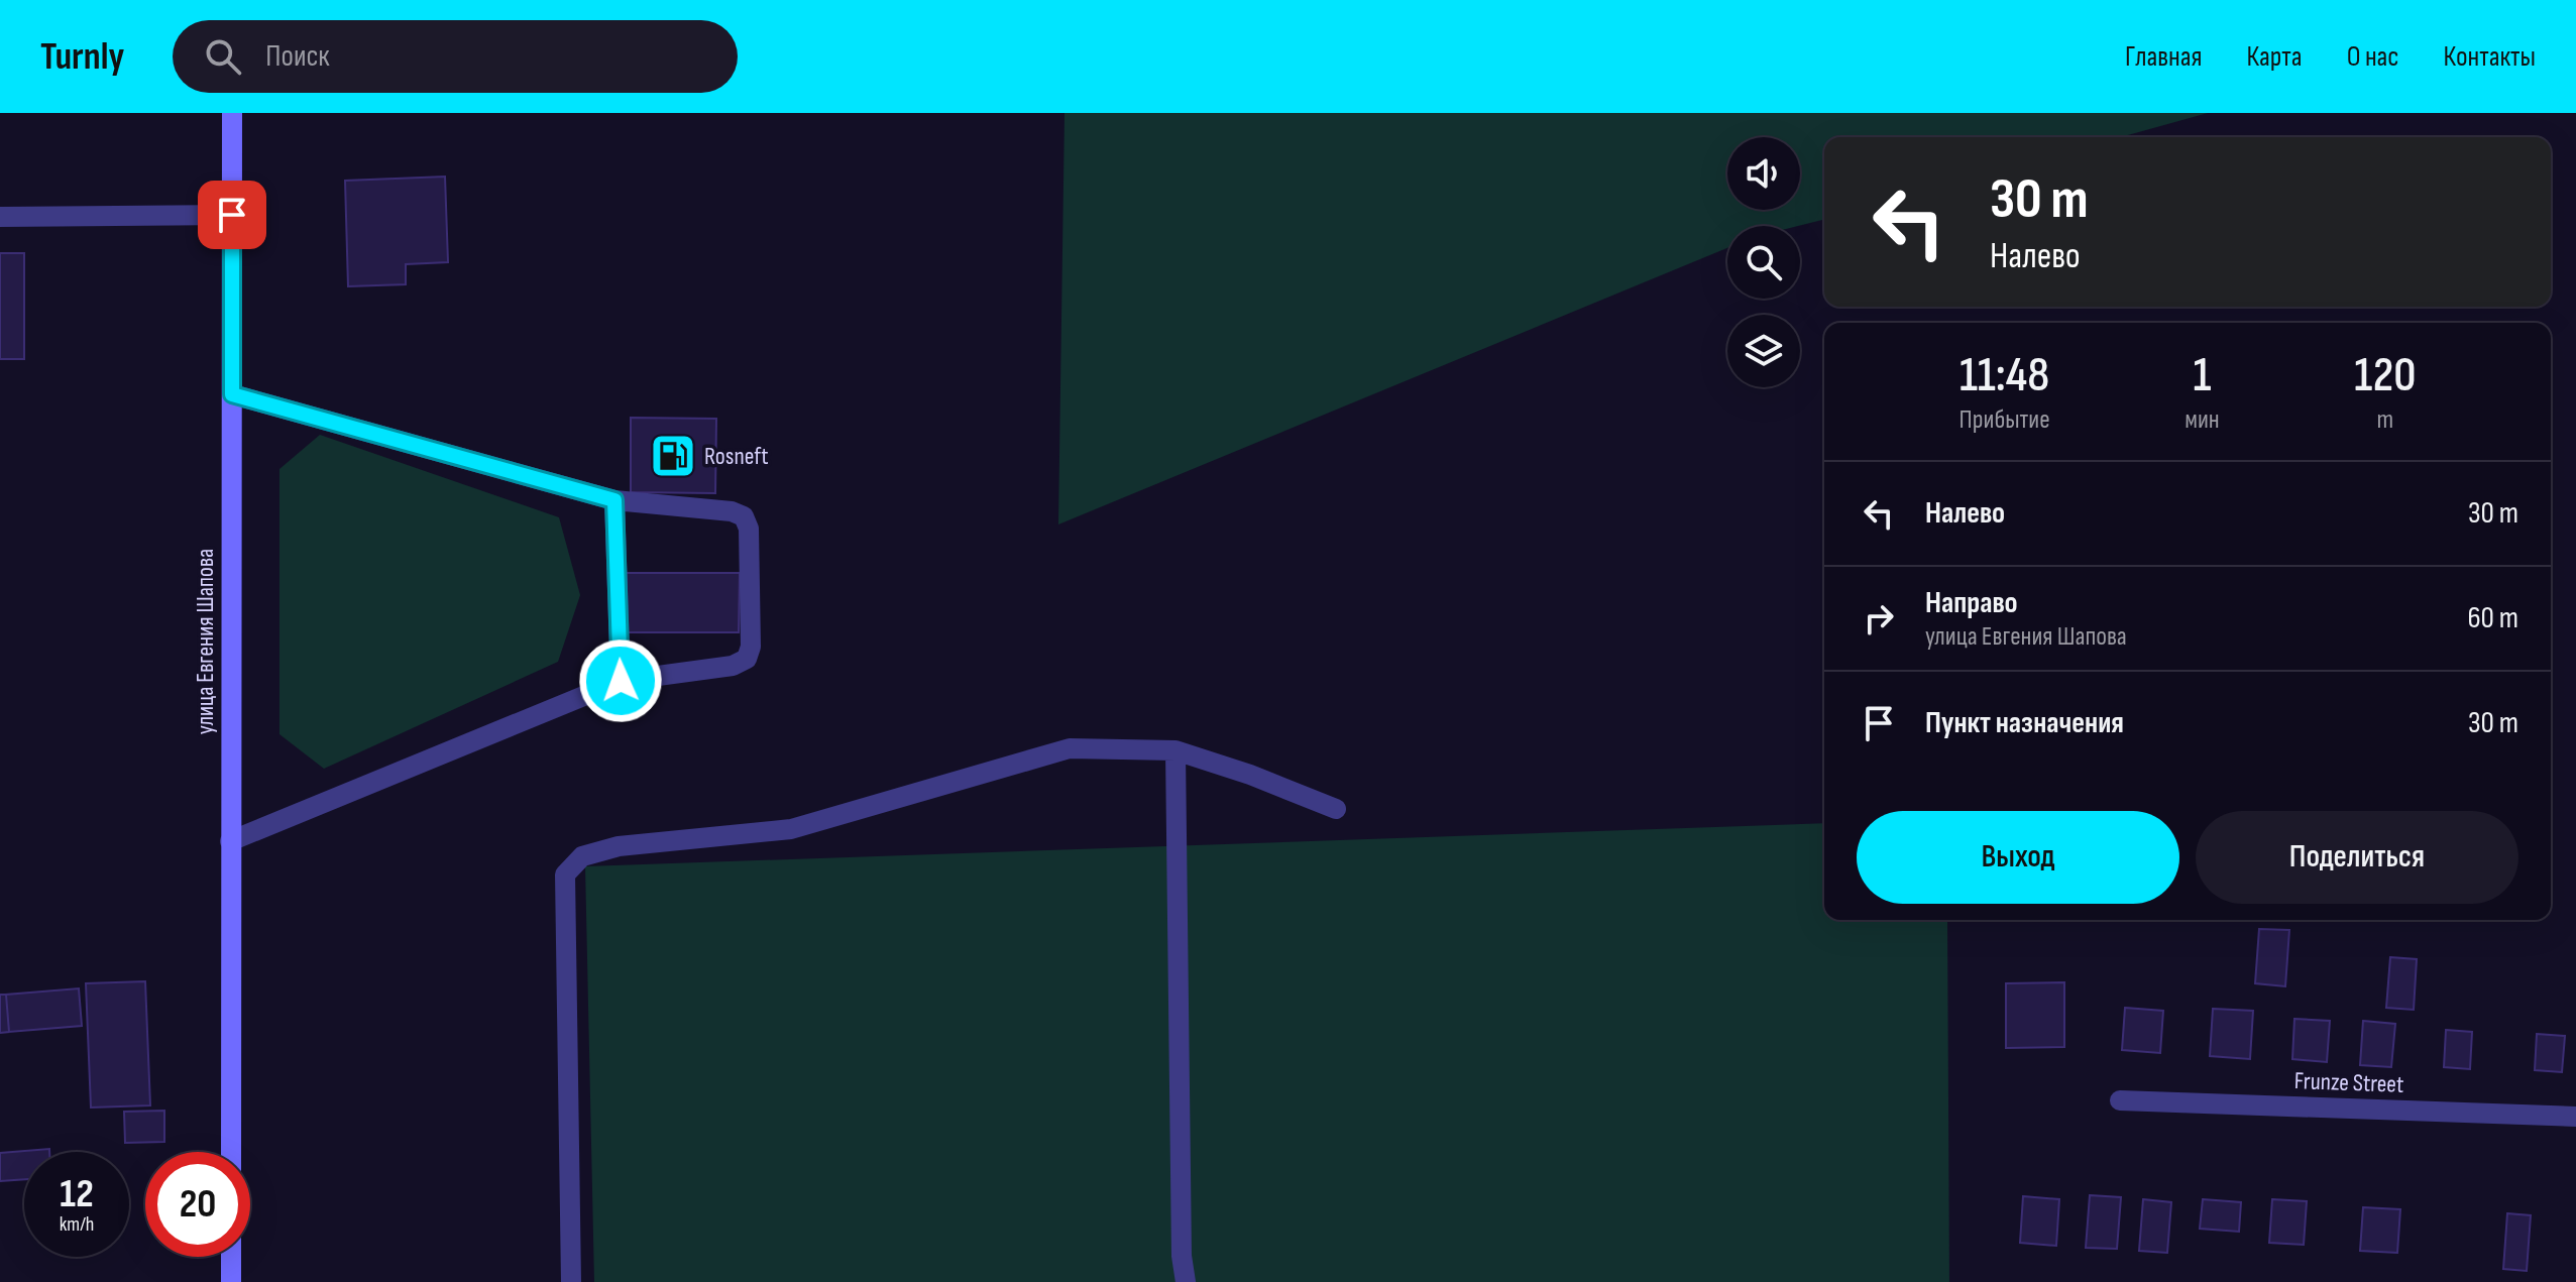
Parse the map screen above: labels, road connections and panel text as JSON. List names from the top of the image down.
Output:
{
  "streets": {
    "street": ["улица Евгения Шапова", "Frunze Street"]
  },
  "places": {
    "fuel station": ["Rosneft"]
  },
  "page": {
    "header": "Turnly",
    "search": "Поиск",
    "nav": [
      "Главная",
      "Карта",
      "О нас",
      "Контакты"
    ],
    "turn": ["30 m", "Налево"],
    "eta": [
      "11:48",
      "Прибытие",
      "1",
      "мин",
      "120",
      "m"
    ],
    "list": [
      {
        "name": "Налево",
        "value": "30 m"
      },
      {
        "name": "Направо",
        "note": "улица Евгения Шапова",
        "value": "60 m"
      },
      {
        "name": "Пункт назначения",
        "value": "30 m"
      }
    ],
    "buttons": ["Выход", "Поделиться"],
    "speed": "12 km/h",
    "limit": "20"
  }
}
